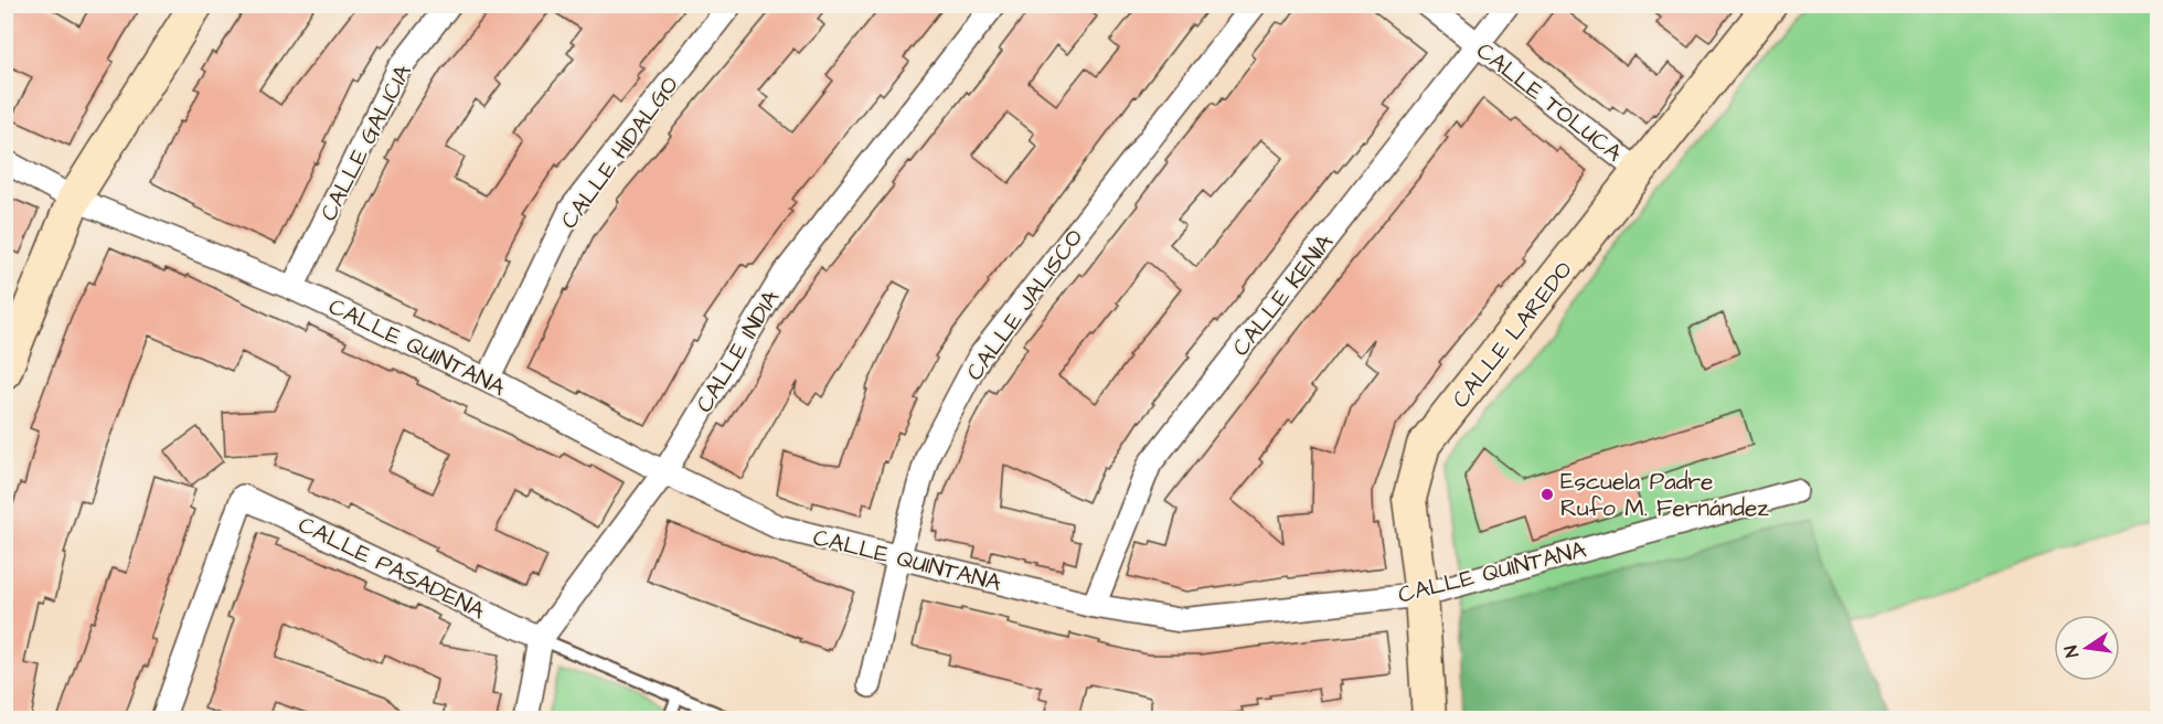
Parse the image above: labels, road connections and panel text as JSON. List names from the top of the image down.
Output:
{
  "streets": {
    "main road": ["CALLE LAREDO"],
    "street": [
      "CALLE TOLUCA",
      "CALLE GALICIA",
      "CALLE HIDALGO",
      "CALLE KENIA",
      "CALLE JALISCO",
      "CALLE QUINTANA",
      "CALLE INDIA",
      "CALLE PASADENA"
    ]
  },
  "crossings": [
    ["CALLE TOLUCA", "CALLE KENIA"],
    ["CALLE TOLUCA", "CALLE LAREDO"],
    ["CALLE GALICIA", "CALLE QUINTANA"],
    ["CALLE HIDALGO", "CALLE QUINTANA"],
    ["CALLE KENIA", "CALLE QUINTANA"],
    ["CALLE JALISCO", "CALLE QUINTANA"],
    ["CALLE LAREDO", "CALLE QUINTANA"],
    ["CALLE QUINTANA", "CALLE INDIA"],
    ["CALLE INDIA", "CALLE PASADENA"]
  ],
  "places": ["Escuela Padre Rufo M. Fernández"],
  "north": "left"
}
